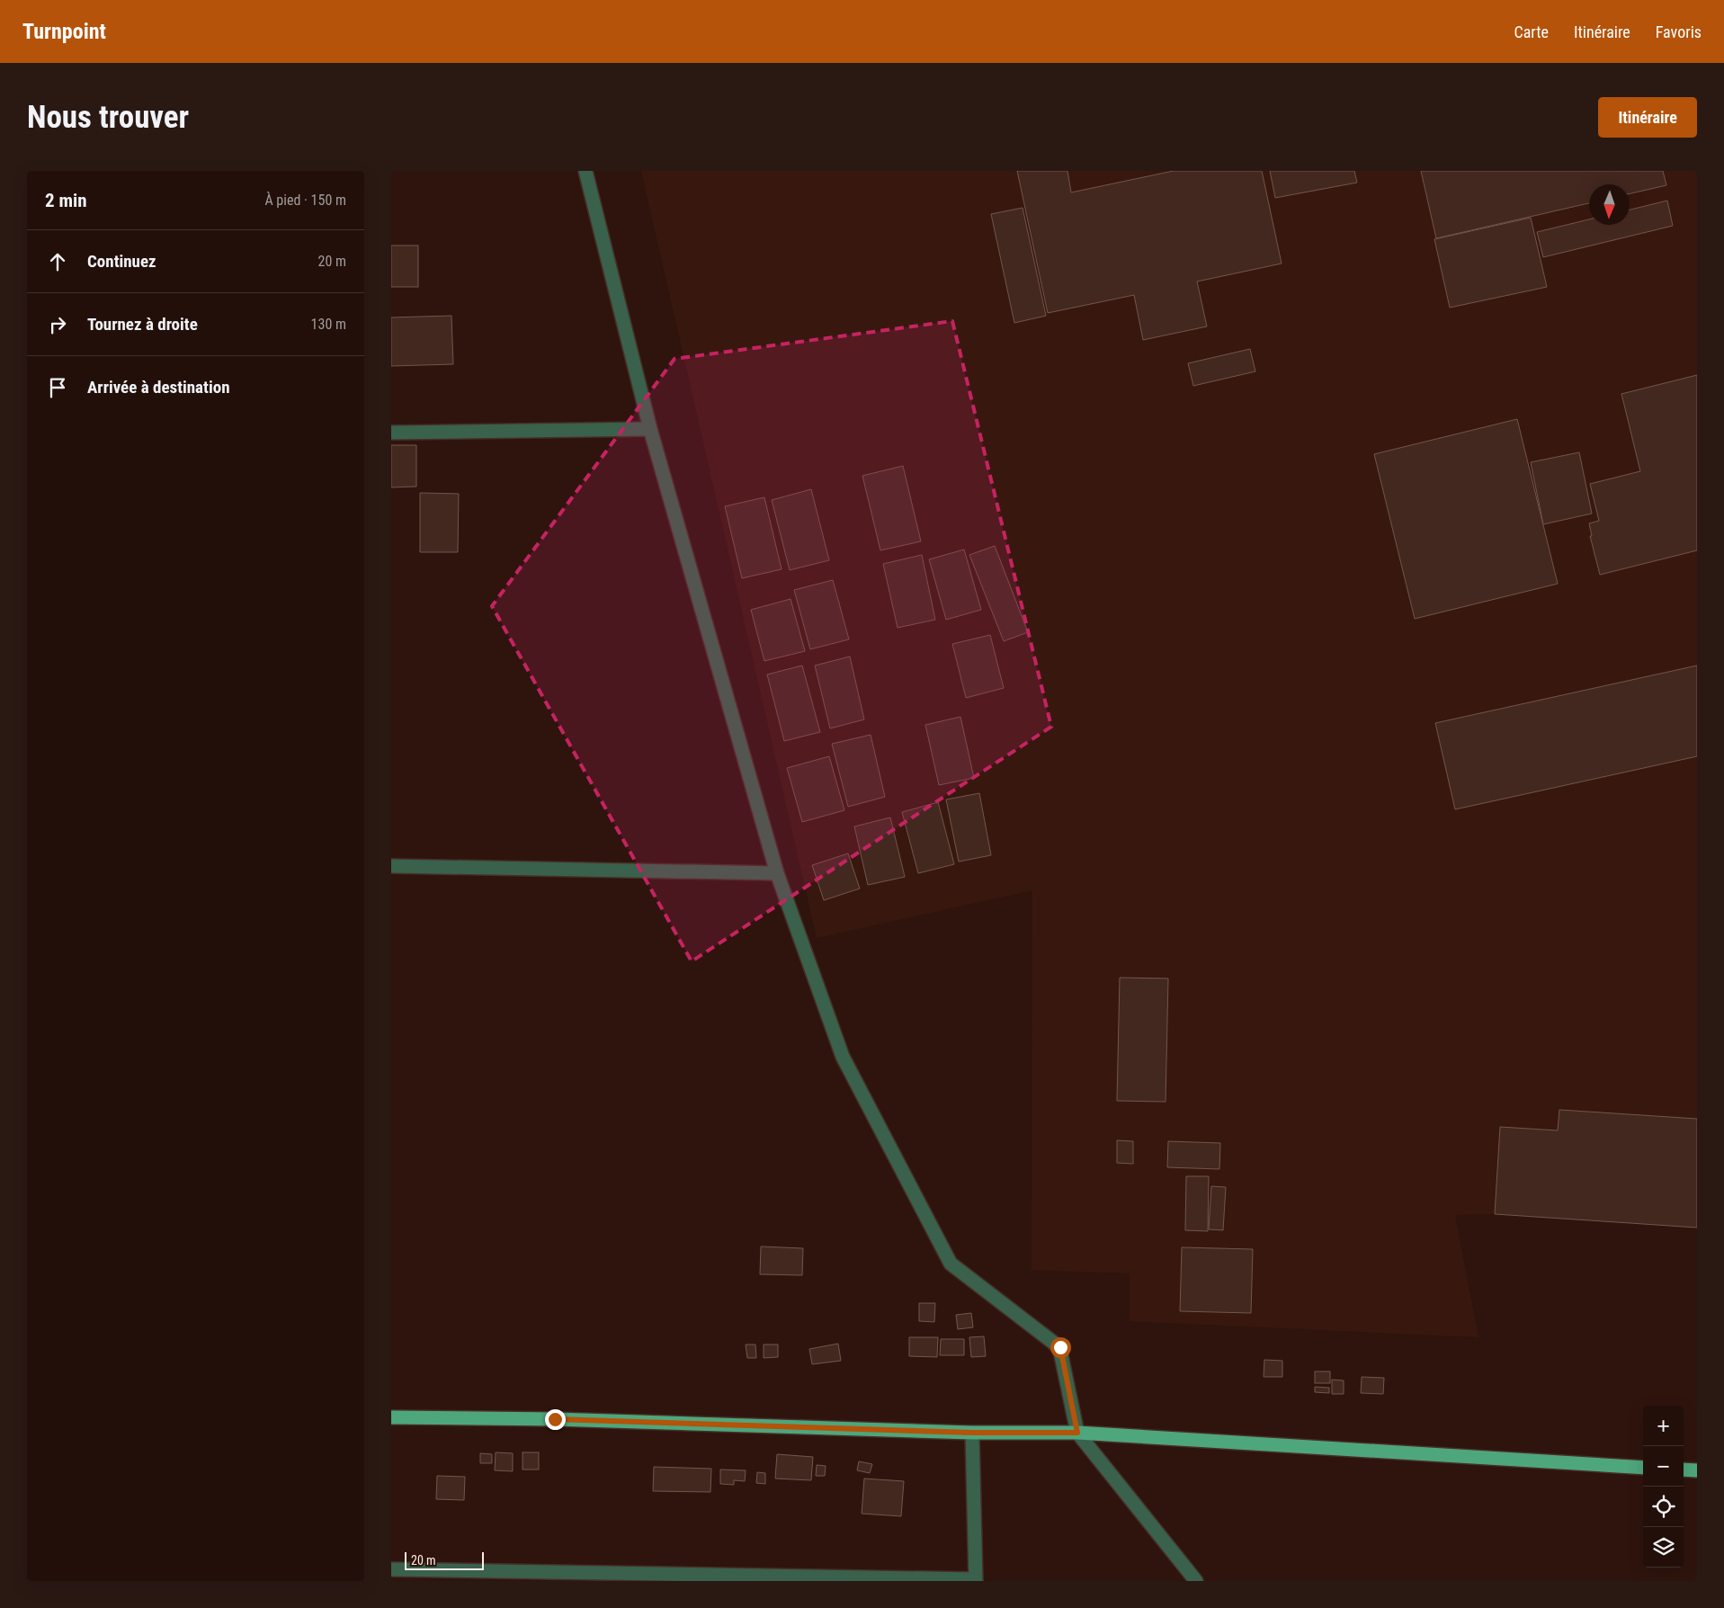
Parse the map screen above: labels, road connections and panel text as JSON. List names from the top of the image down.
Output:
{
  "scale_bar": "20 m",
  "north": "bottom",
  "page": {
    "header": "Turnpoint",
    "nav": ["Carte", "Itinéraire", "Favoris"],
    "buttons": "Itinéraire",
    "title": "Nous trouver",
    "heading": ["2 min", "À pied · 150 m"],
    "list": [
      ["Continuez", "20 m"],
      ["Tournez à droite", "130 m"],
      "Arrivée à destination"
    ],
    "map_buttons": ["+", "−"],
    "scale": "20 m"
  }
}
